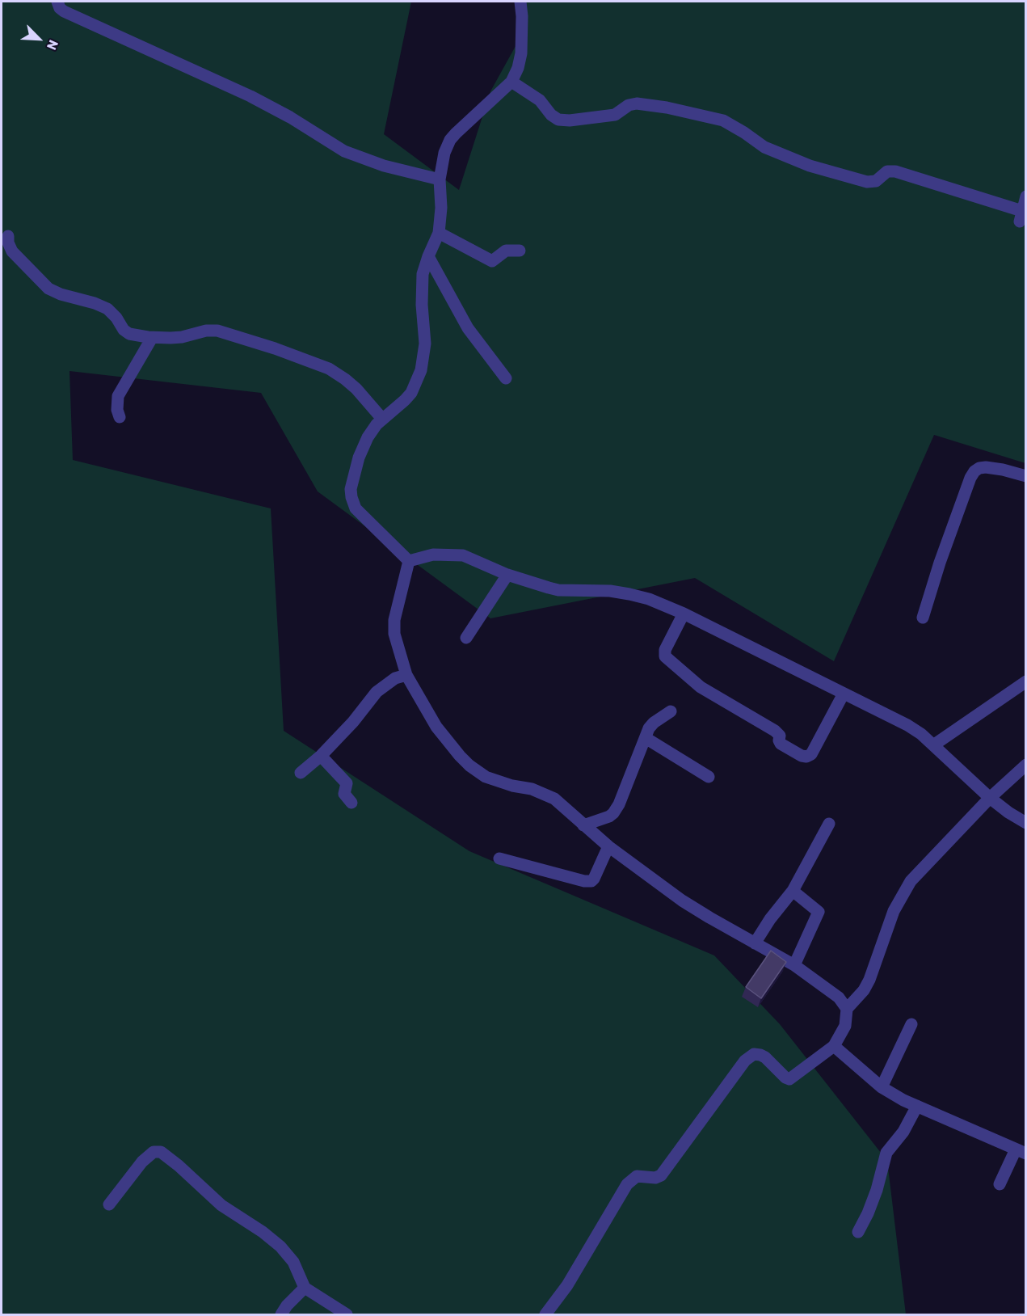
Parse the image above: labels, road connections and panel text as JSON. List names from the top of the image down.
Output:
{
  "north": "bottom right"
}
